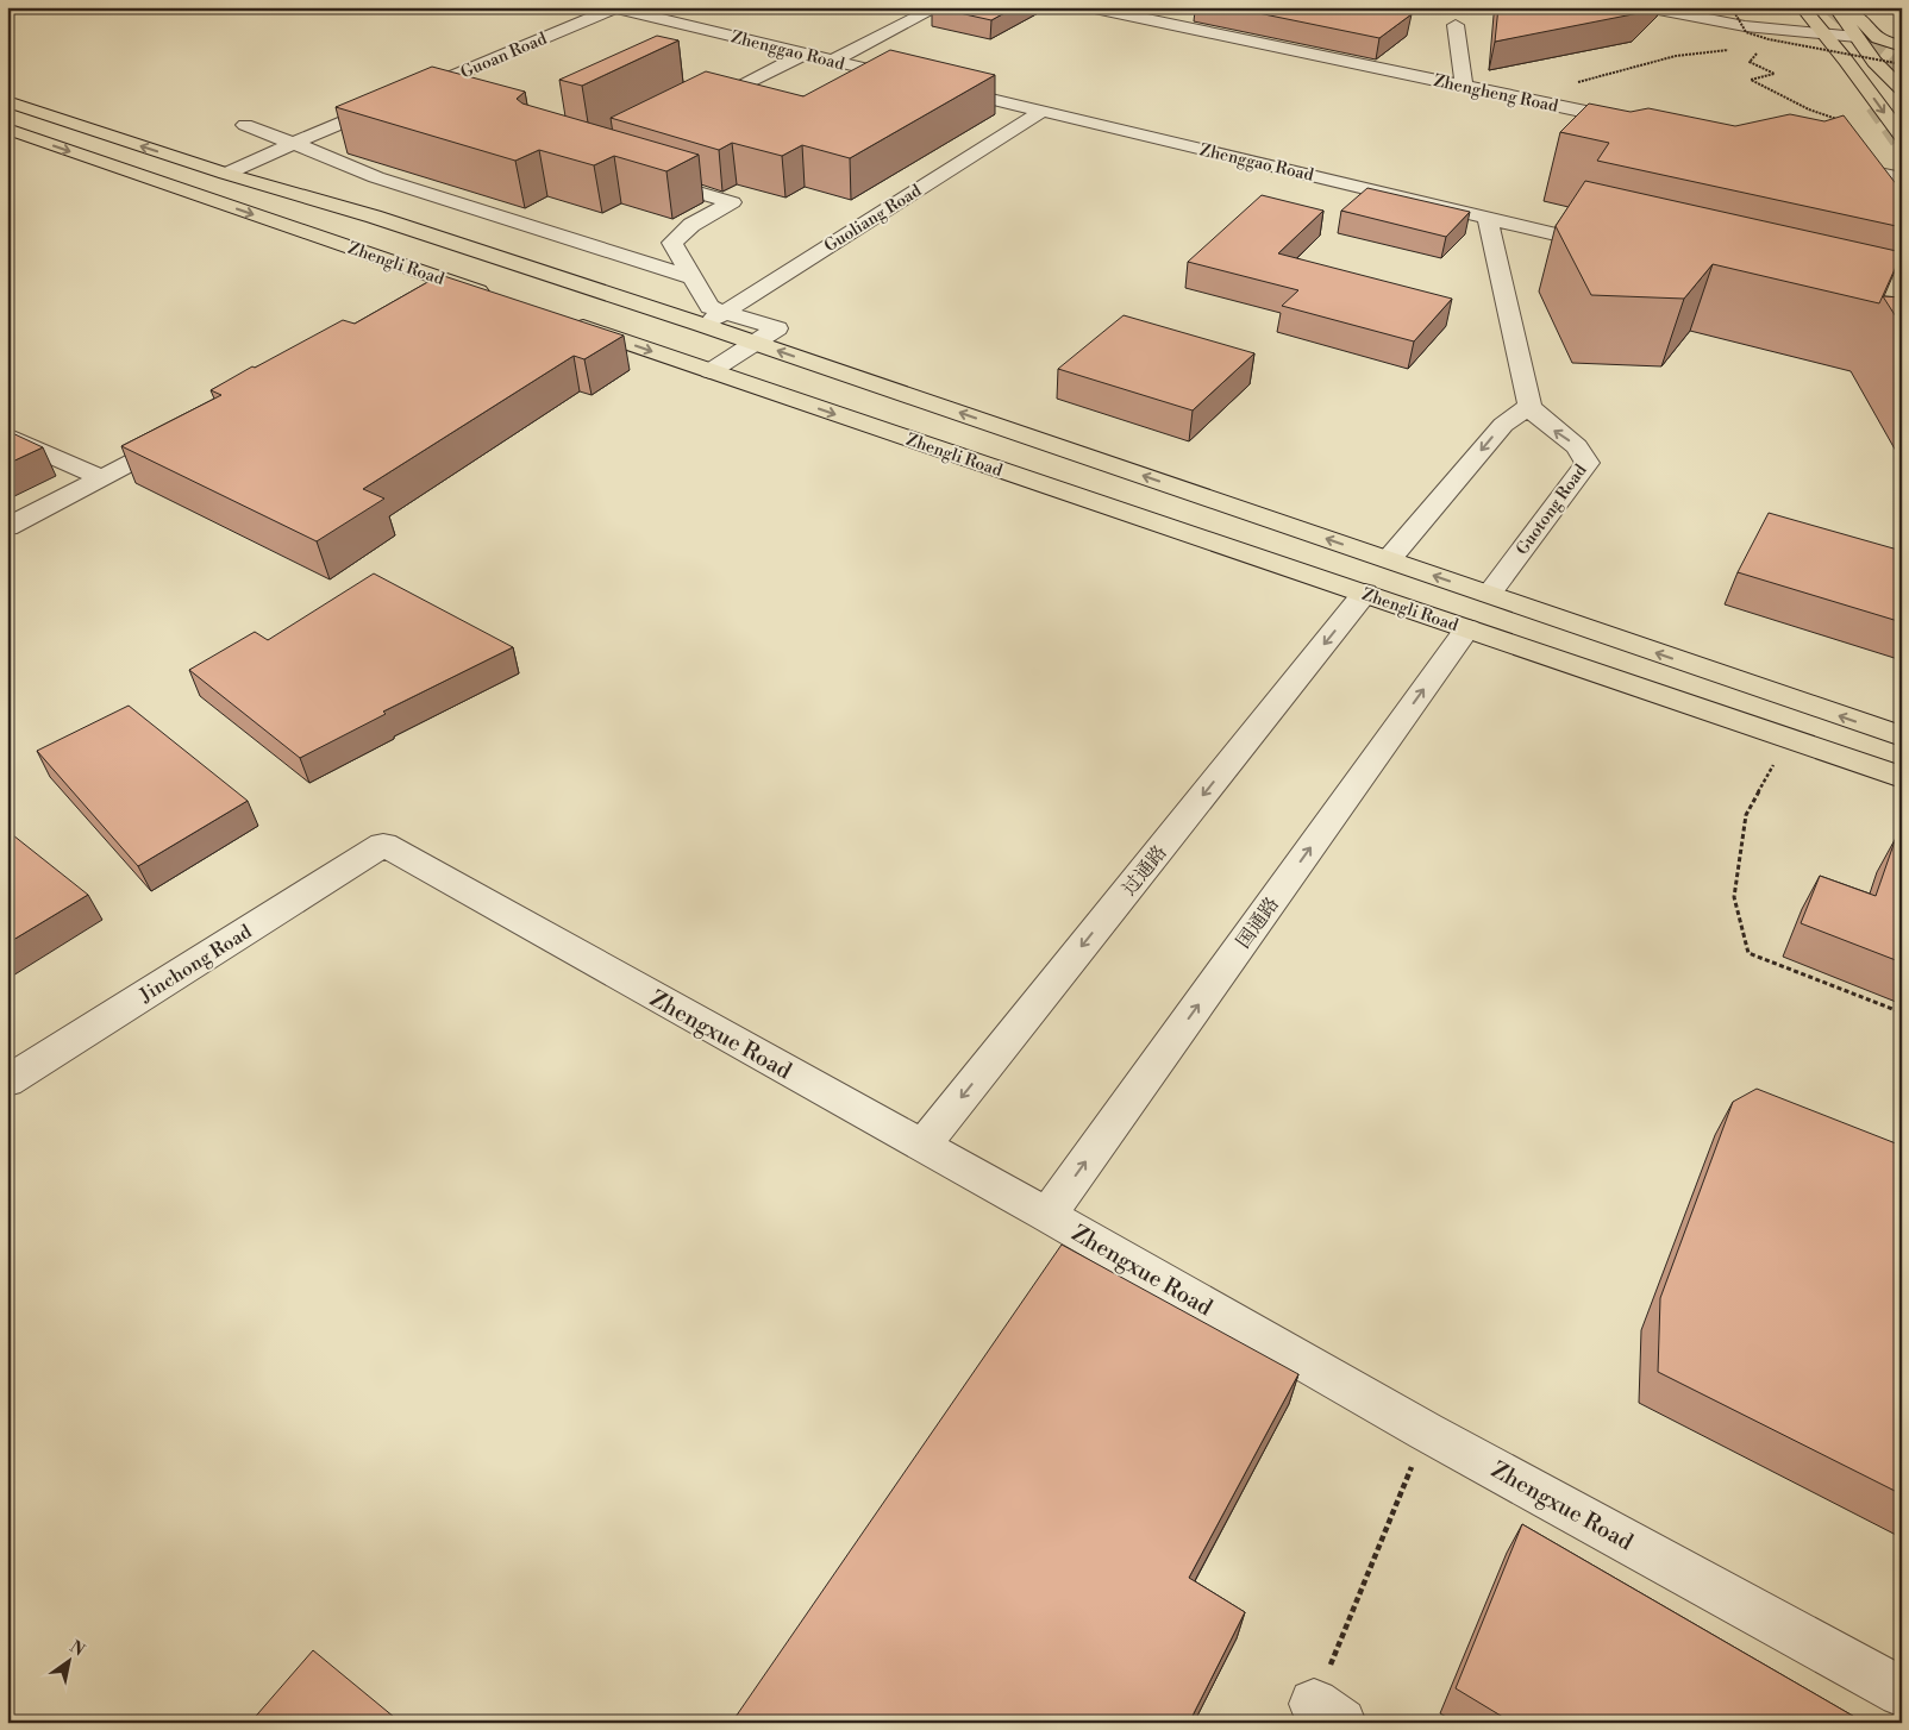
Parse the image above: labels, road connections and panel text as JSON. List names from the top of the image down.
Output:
{
  "streets": {
    "main road": ["Zhengli Road"],
    "street": [
      "Zhenggao Road",
      "Guoan Road",
      "Zhengheng Road",
      "Guoliang Road",
      "Guotong Road",
      "过通路",
      "国通路",
      "Jinchong Road",
      "Zhengxue Road"
    ]
  },
  "crossings": [
    ["Zhenggao Road", "Guoan Road"],
    ["Zhenggao Road", "Guoliang Road"],
    ["Zhenggao Road", "Guotong Road"],
    ["Guoan Road", "Zhengli Road"],
    ["Guoliang Road", "Zhengli Road"],
    ["Zhengli Road", "Guotong Road"],
    ["Zhengli Road", "过通路"],
    ["Zhengli Road", "国通路"],
    ["过通路", "Zhengxue Road"],
    ["国通路", "Zhengxue Road"],
    ["Jinchong Road", "Zhengxue Road"]
  ],
  "one_way": ["过通路", "国通路"],
  "north": "top right"
}
